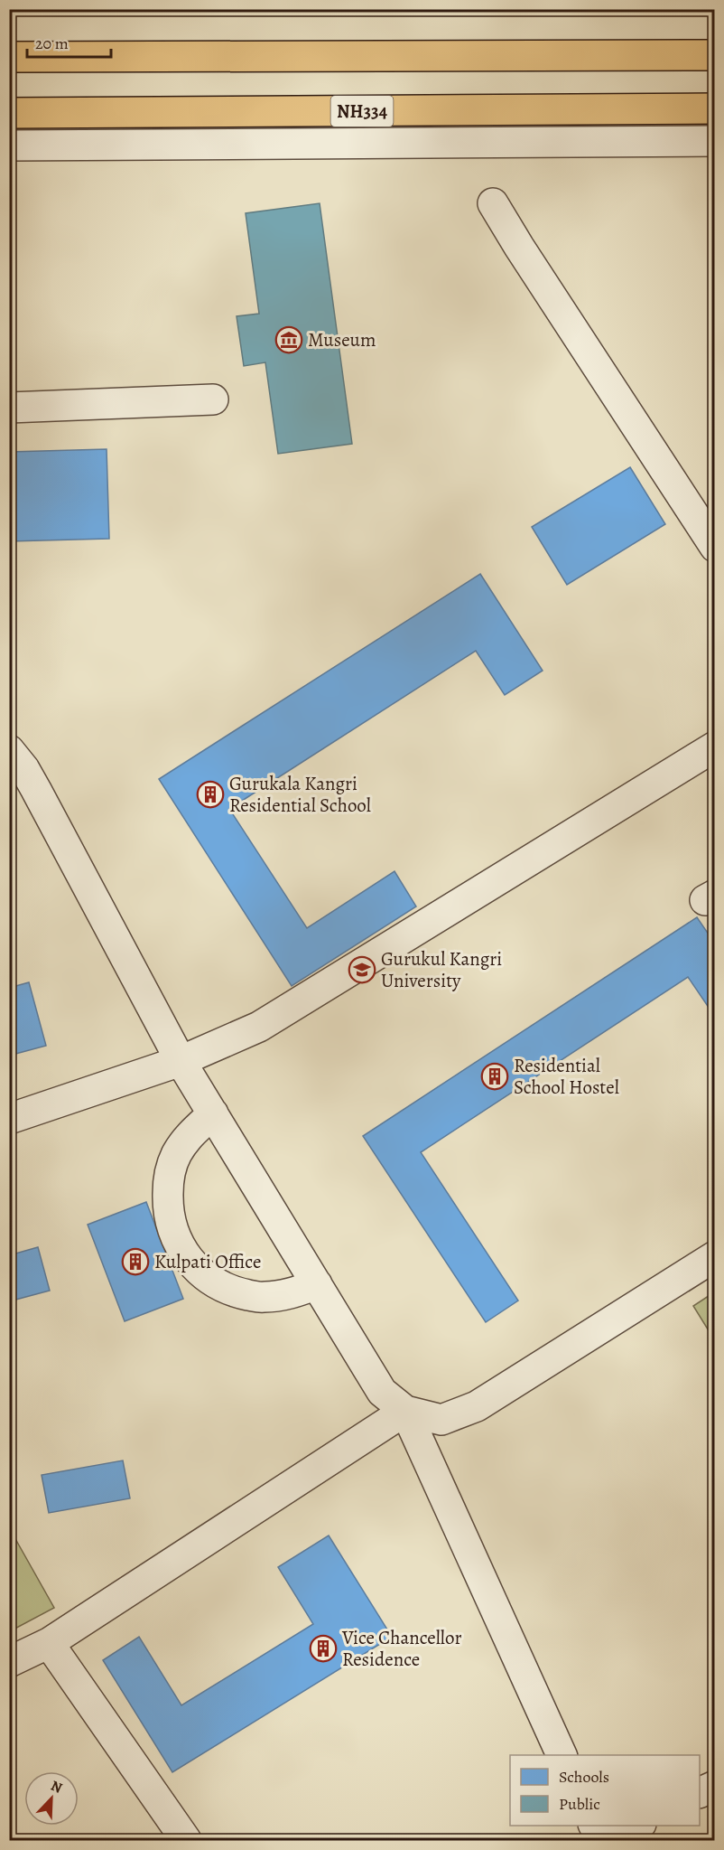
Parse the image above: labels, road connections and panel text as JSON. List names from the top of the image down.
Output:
{
  "streets": {
    "highway": ["NH334"]
  },
  "places": {
    "museum": ["Museum"],
    "building": [
      "Gurukala Kangri Residential School",
      "Residential School Hostel",
      "Kulpati Office",
      "Vice Chancellor Residence"
    ],
    "school or university": ["Gurukul Kangri University"]
  },
  "legend": ["Schools", "Public"],
  "scale_bar": "20 m",
  "north": "top right"
}
